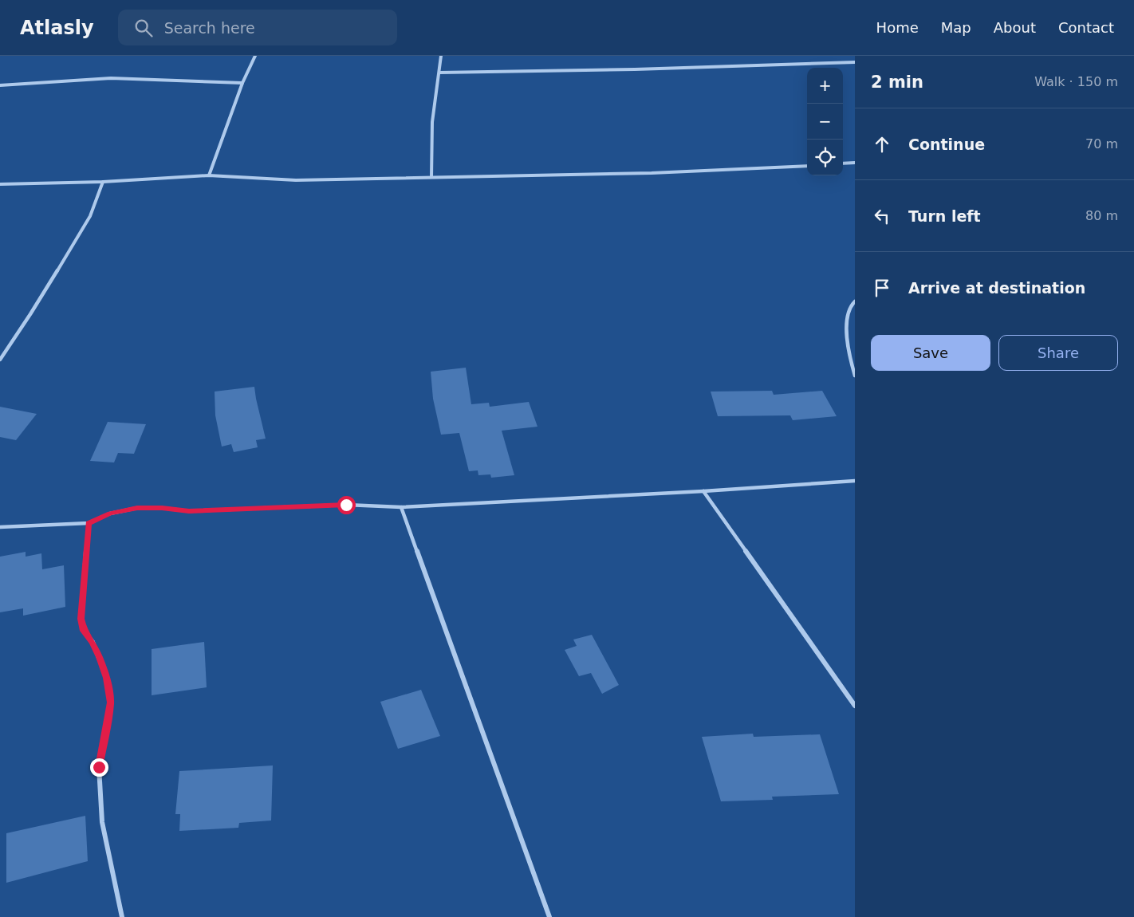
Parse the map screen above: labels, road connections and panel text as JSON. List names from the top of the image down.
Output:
{
  "page": {
    "header": "Atlasly",
    "search": "Search here",
    "nav": [
      "Home",
      "Map",
      "About",
      "Contact"
    ],
    "heading": ["2 min", "Walk · 150 m"],
    "map_buttons": ["+", "−"],
    "list": [
      ["Continue", "70 m"],
      ["Turn left", "80 m"],
      "Arrive at destination"
    ],
    "buttons": ["Save", "Share"]
  }
}
